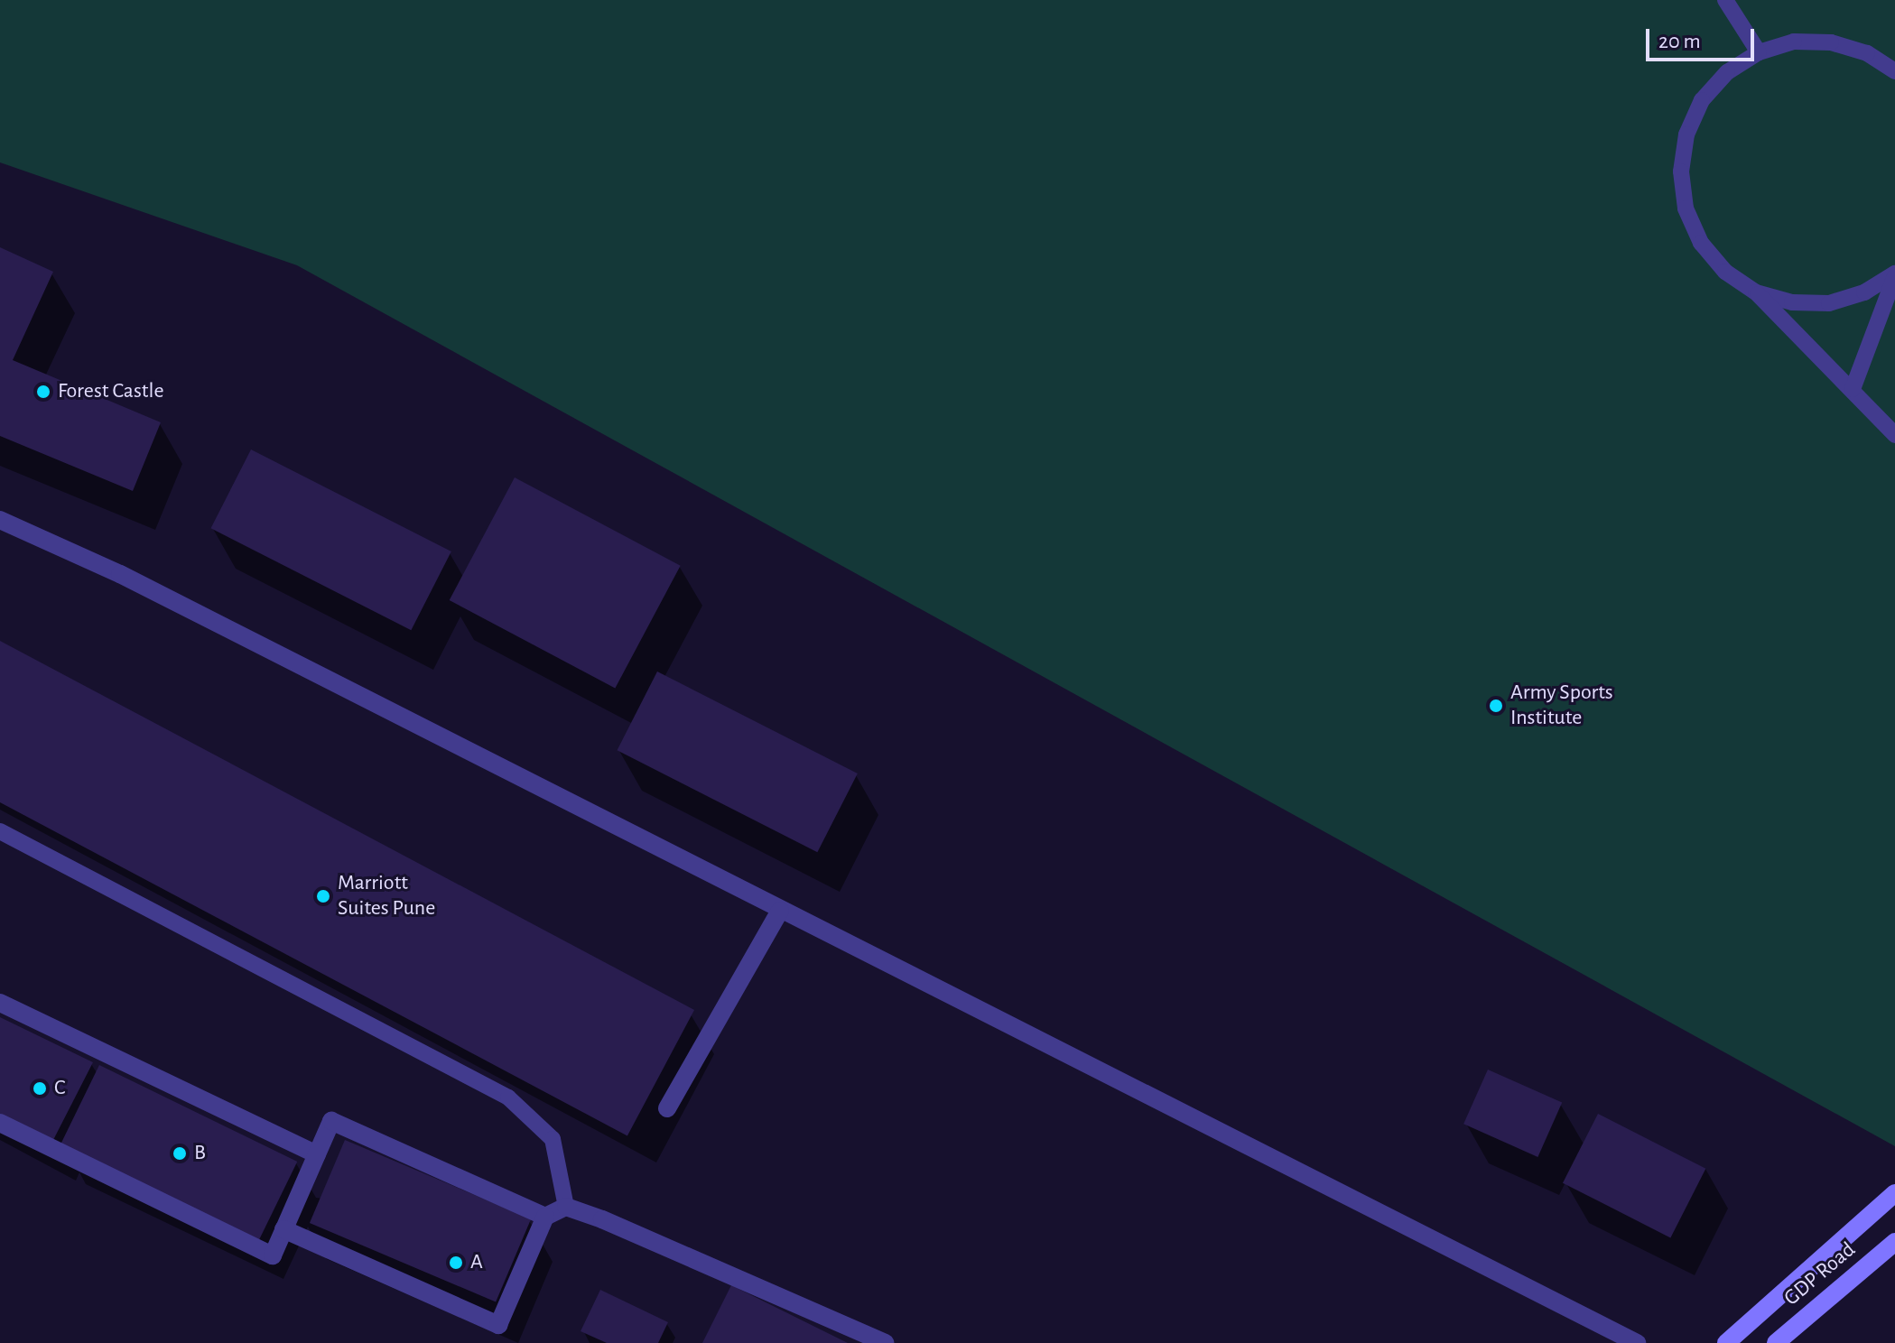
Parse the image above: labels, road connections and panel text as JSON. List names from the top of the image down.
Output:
{
  "streets": {
    "main road": ["GDP Road"]
  },
  "places": [
    "Forest Castle",
    "Army Sports Institute",
    "Marriott Suites Pune",
    "C",
    "B",
    "A"
  ],
  "scale_bar": "20 m"
}
